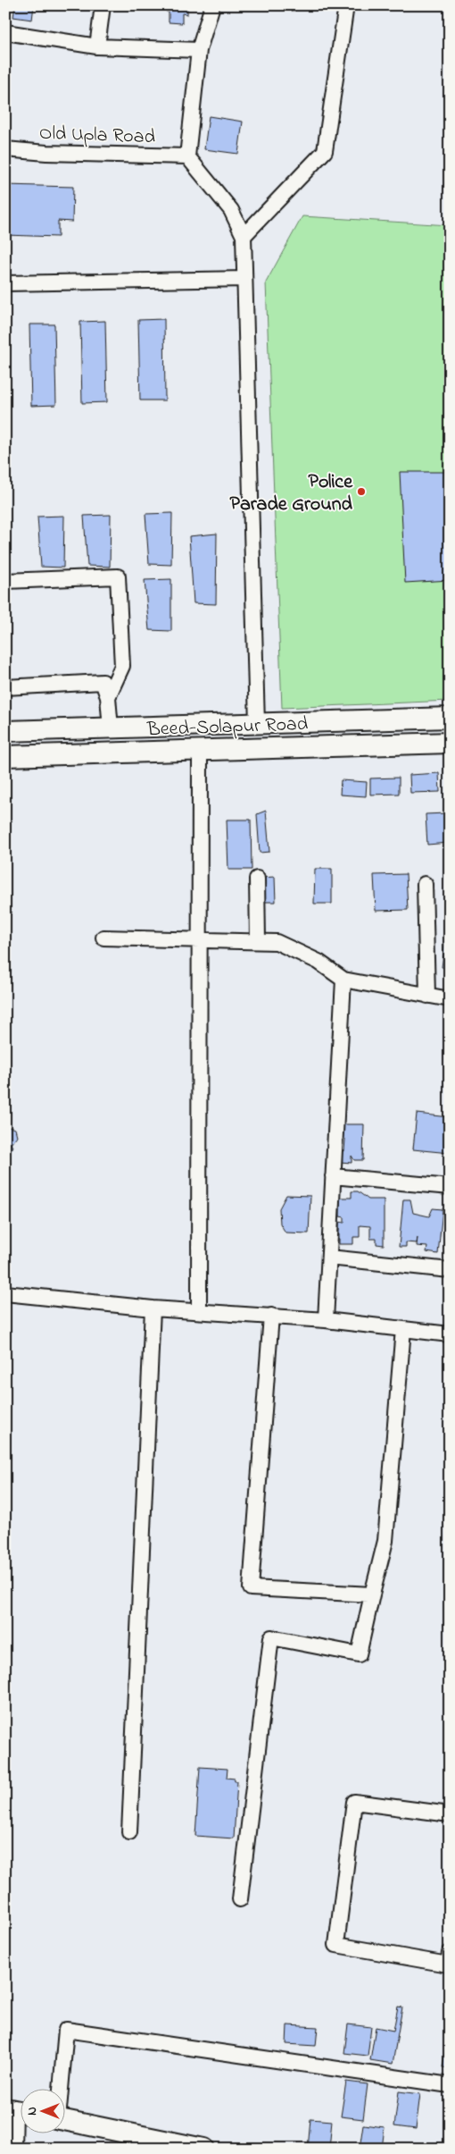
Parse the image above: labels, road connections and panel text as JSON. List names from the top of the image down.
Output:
{
  "streets": {
    "main road": ["Beed-Solapur Road"],
    "street": ["Old Upla Road"]
  },
  "places": ["Police Parade Ground"],
  "north": "left"
}
